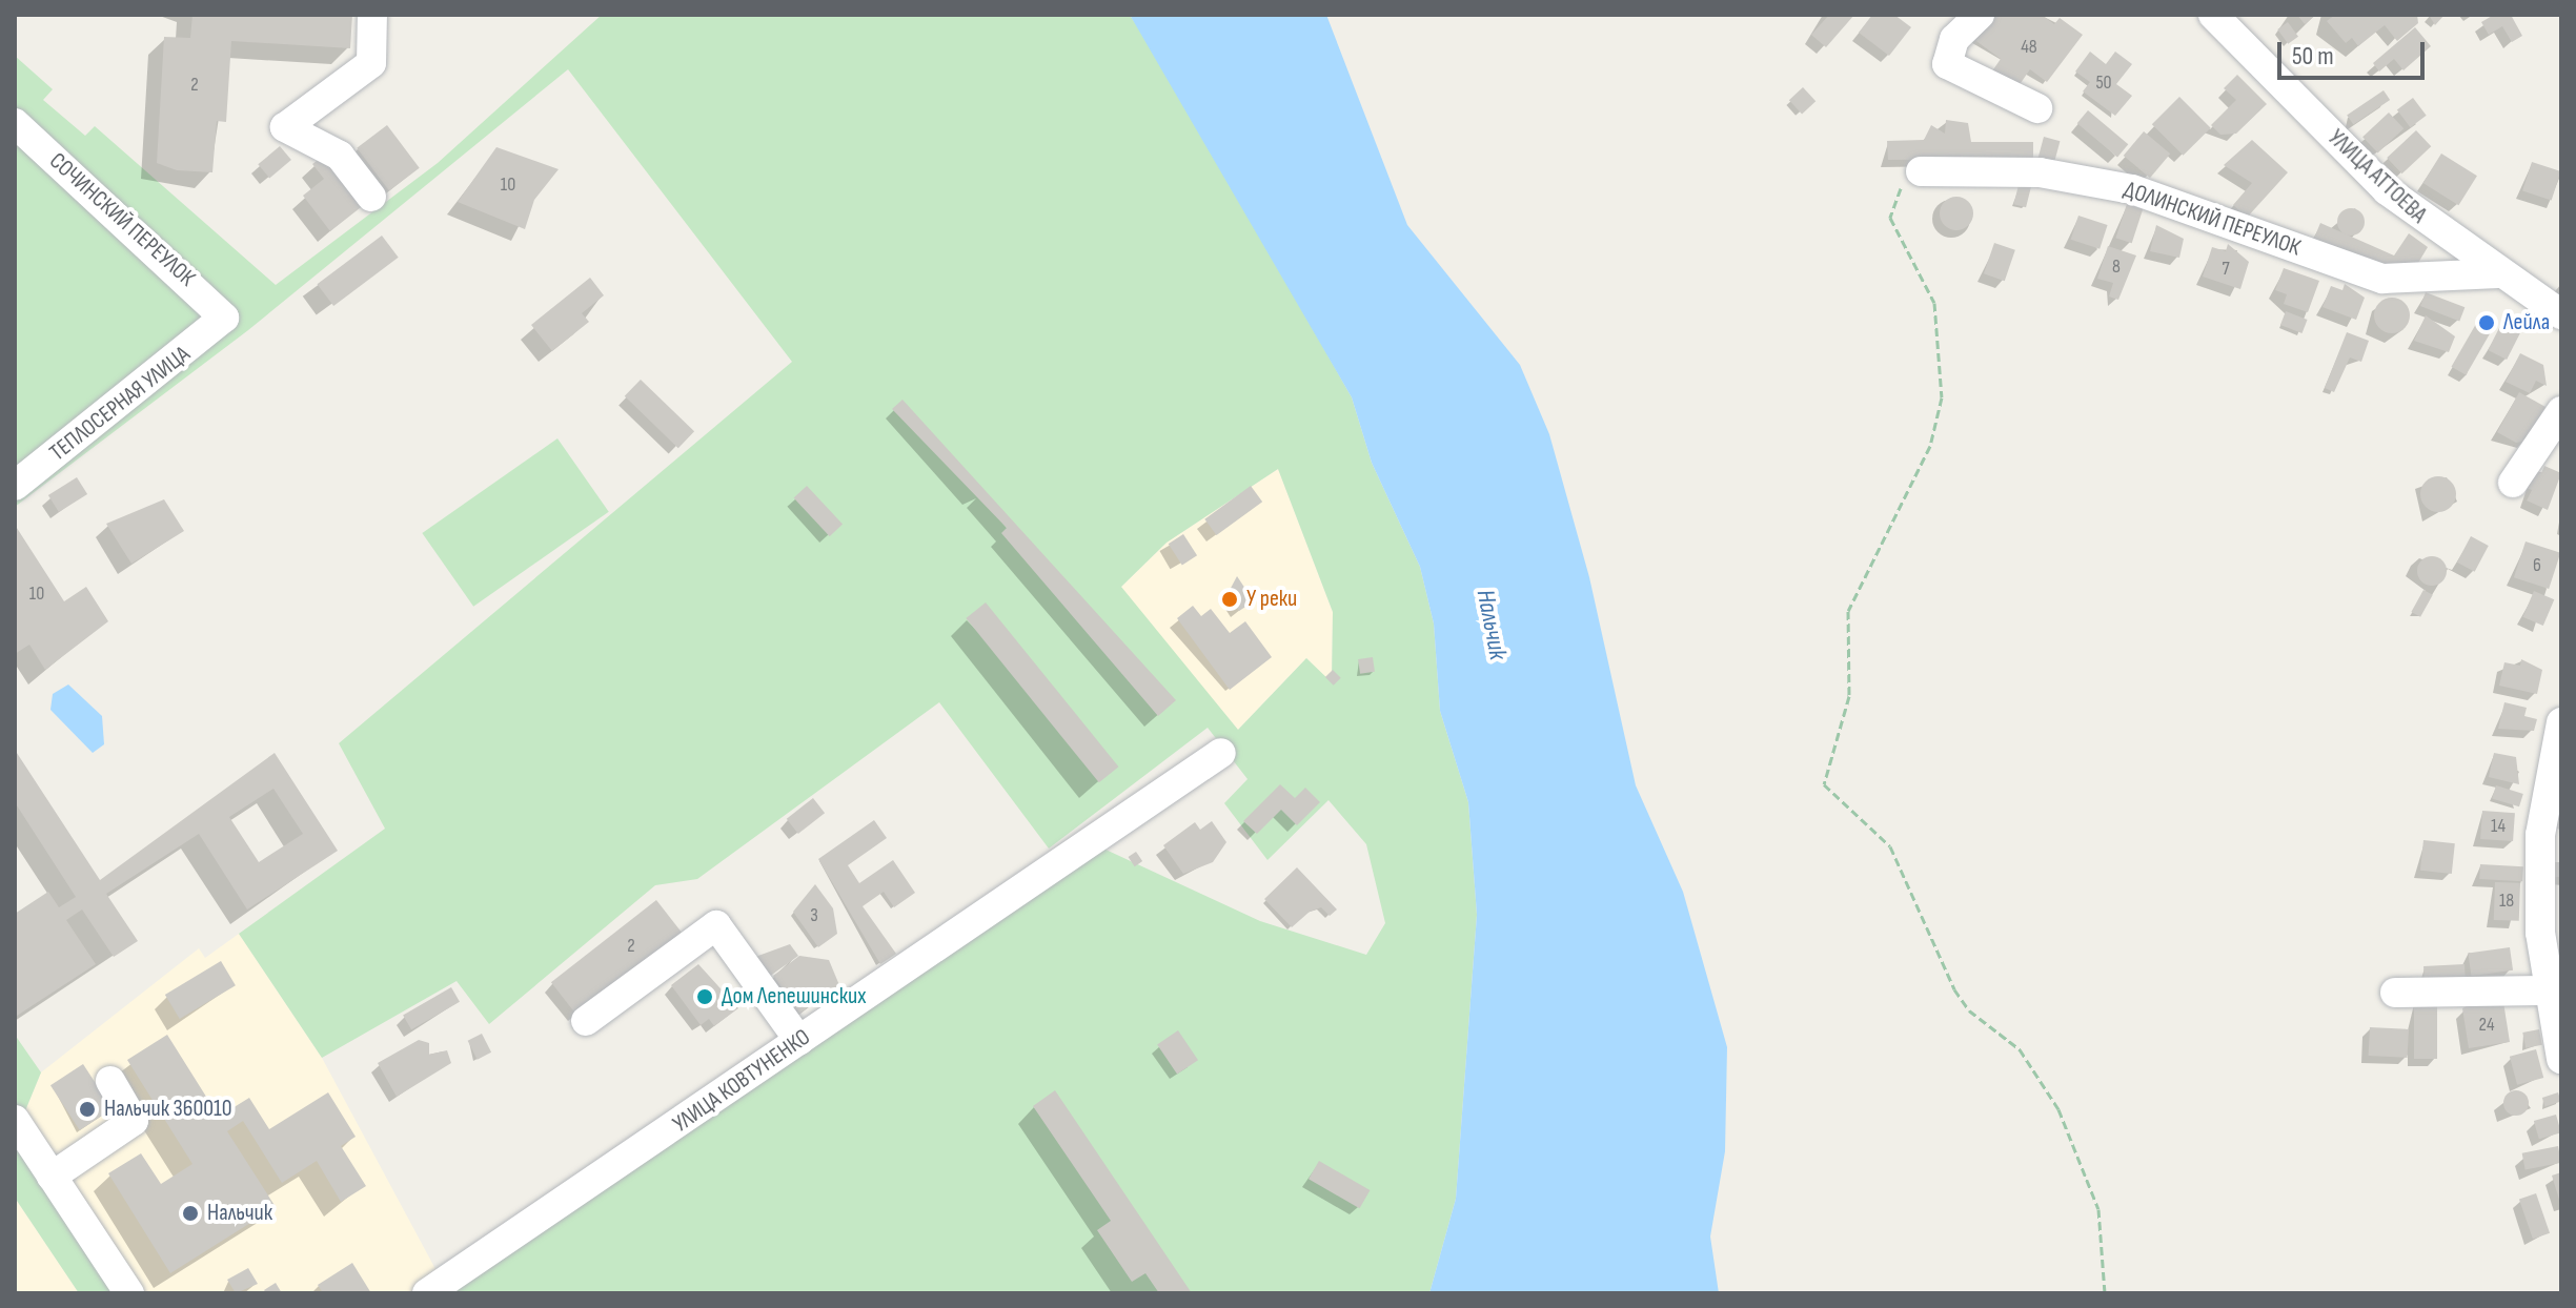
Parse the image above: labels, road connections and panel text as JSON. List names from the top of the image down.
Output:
{
  "streets": {
    "street": [
      "УЛИЦА АТТОЕВА",
      "ДОЛИНСКИЙ ПЕРЕУЛОК",
      "СОЧИНСКИЙ ПЕРЕУЛОК",
      "ТЕПЛОСЕРНАЯ УЛИЦА",
      "УЛИЦА КОВТУНЕНКО"
    ]
  },
  "crossings": [
    ["УЛИЦА АТТОЕВА", "ДОЛИНСКИЙ ПЕРЕУЛОК"],
    ["СОЧИНСКИЙ ПЕРЕУЛОК", "ТЕПЛОСЕРНАЯ УЛИЦА"]
  ],
  "water": ["Нальчик"],
  "places": [
    "Лейла",
    "У реки",
    "Дом Лепешинских",
    "Нальчик 360010",
    "Нальчик"
  ],
  "house_numbers": [
    "48",
    "50",
    "2",
    "10",
    "8",
    "7",
    "6",
    "10",
    "14",
    "18",
    "3",
    "2",
    "24"
  ],
  "scale_bar": "50 m"
}
